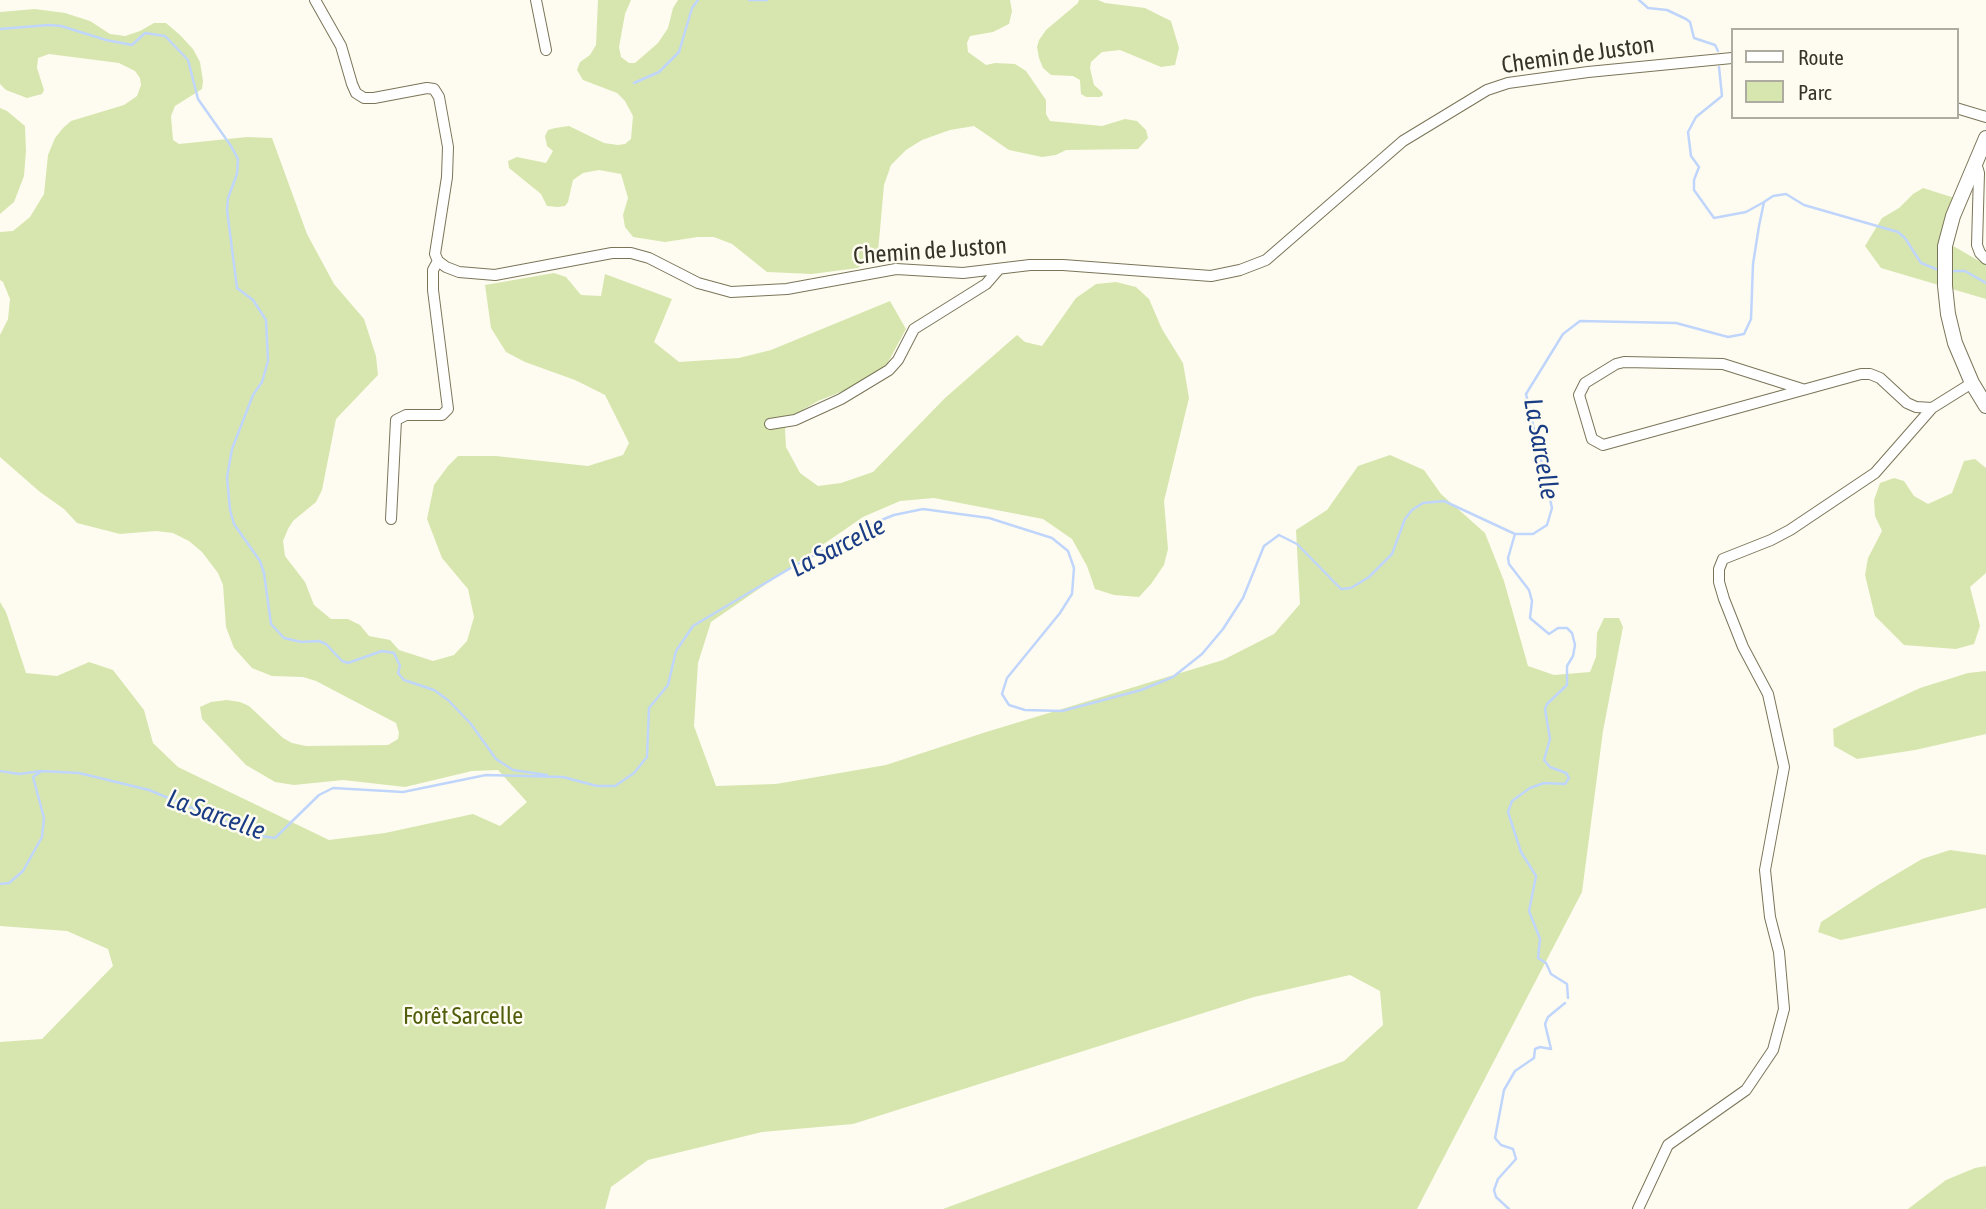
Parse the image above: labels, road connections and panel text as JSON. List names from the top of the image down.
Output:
{
  "streets": {
    "street": ["Chemin de Juston"]
  },
  "water": ["La Sarcelle"],
  "parks": ["Forêt Sarcelle"],
  "legend": ["Route", "Parc"]
}
